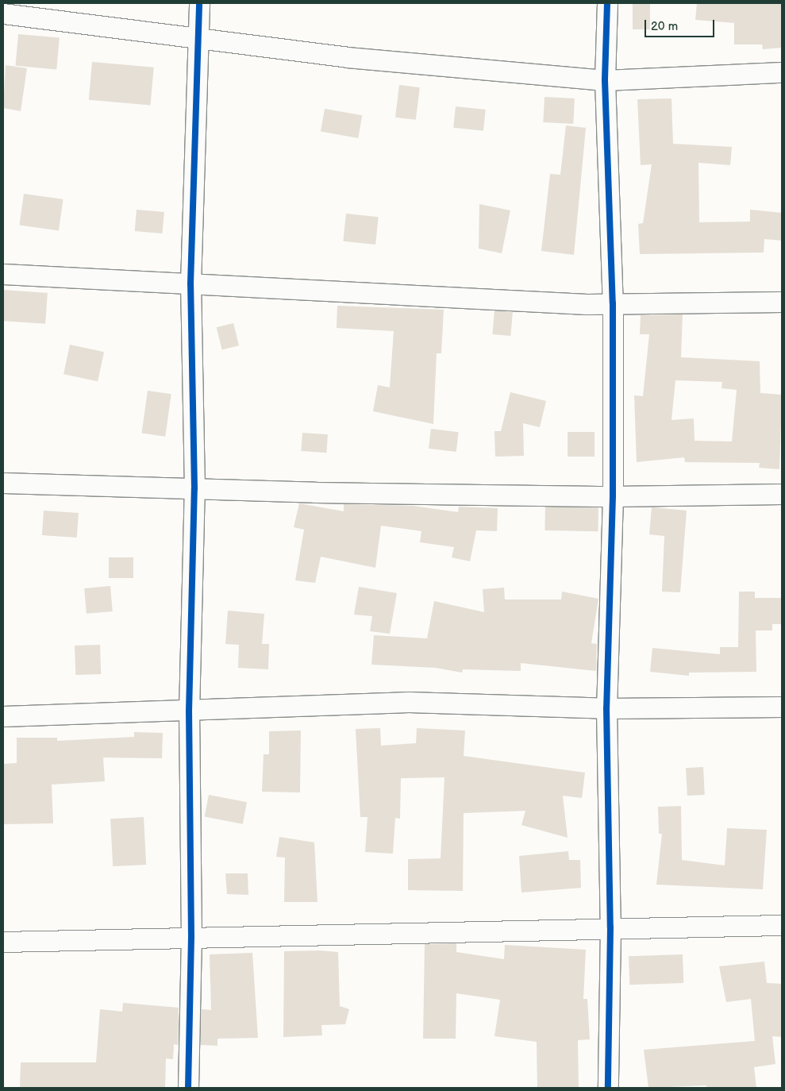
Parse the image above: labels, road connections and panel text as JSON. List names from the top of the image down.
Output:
{
  "scale_bar": "20 m"
}
